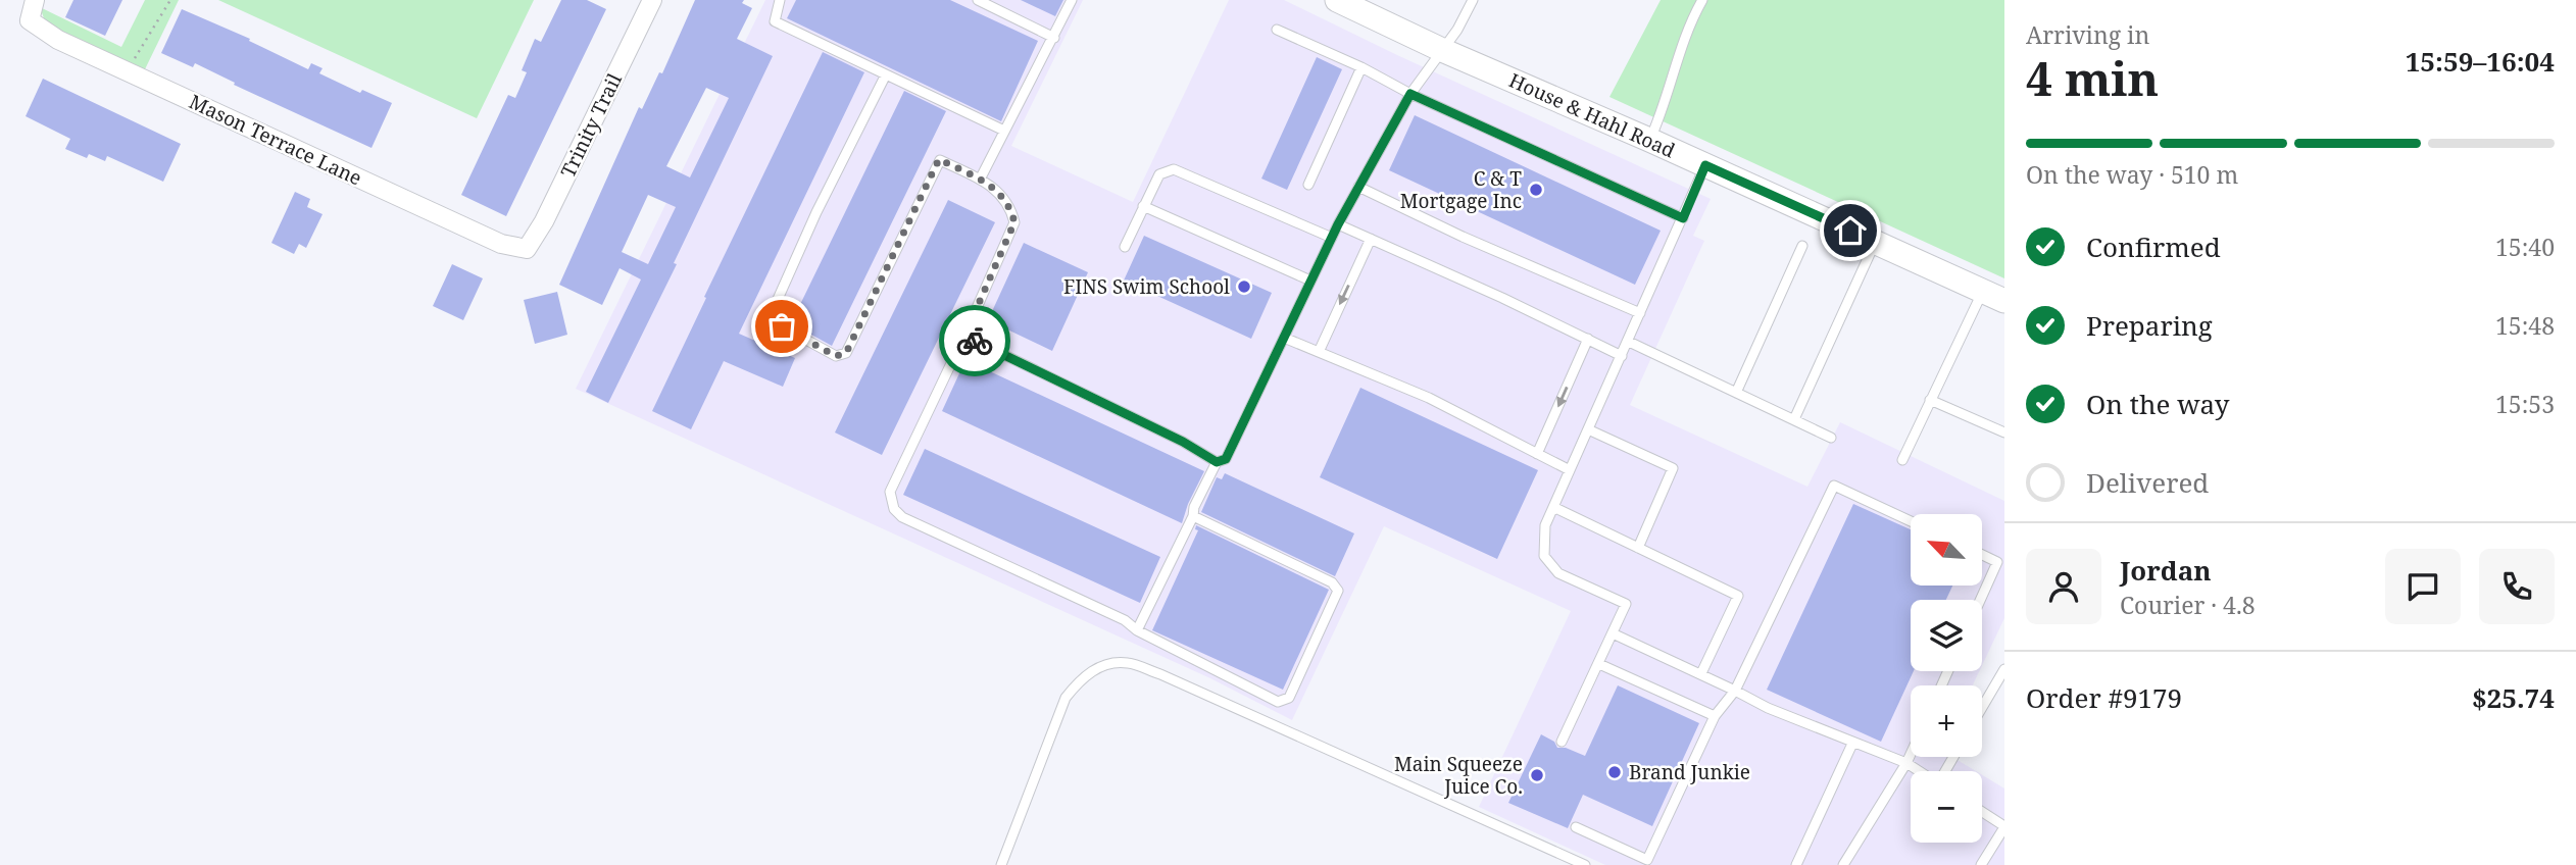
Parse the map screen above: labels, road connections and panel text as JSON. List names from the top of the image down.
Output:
{
  "streets": {
    "street": ["House & Hahl Road", "Trinity Trail", "Mason Terrace Lane"]
  },
  "crossings": [
    ["Trinity Trail", "Mason Terrace Lane"]
  ],
  "places": [
    "C & T Mortgage Inc",
    "FINS Swim School",
    "Brand Junkie",
    "Main Squeeze Juice Co."
  ],
  "north": "top left",
  "page": {
    "heading": ["4 min", "Arriving in", "15:59–16:04"],
    "panel": [
      "Jordan",
      "Courier · 4.8",
      "Order #9179",
      "$25.74"
    ],
    "bar": "On the way · 510 m",
    "list": [
      ["Confirmed", "15:40"],
      ["Preparing", "15:48"],
      ["On the way", "15:53"],
      "Delivered"
    ],
    "map_buttons": ["+", "−"]
  }
}
